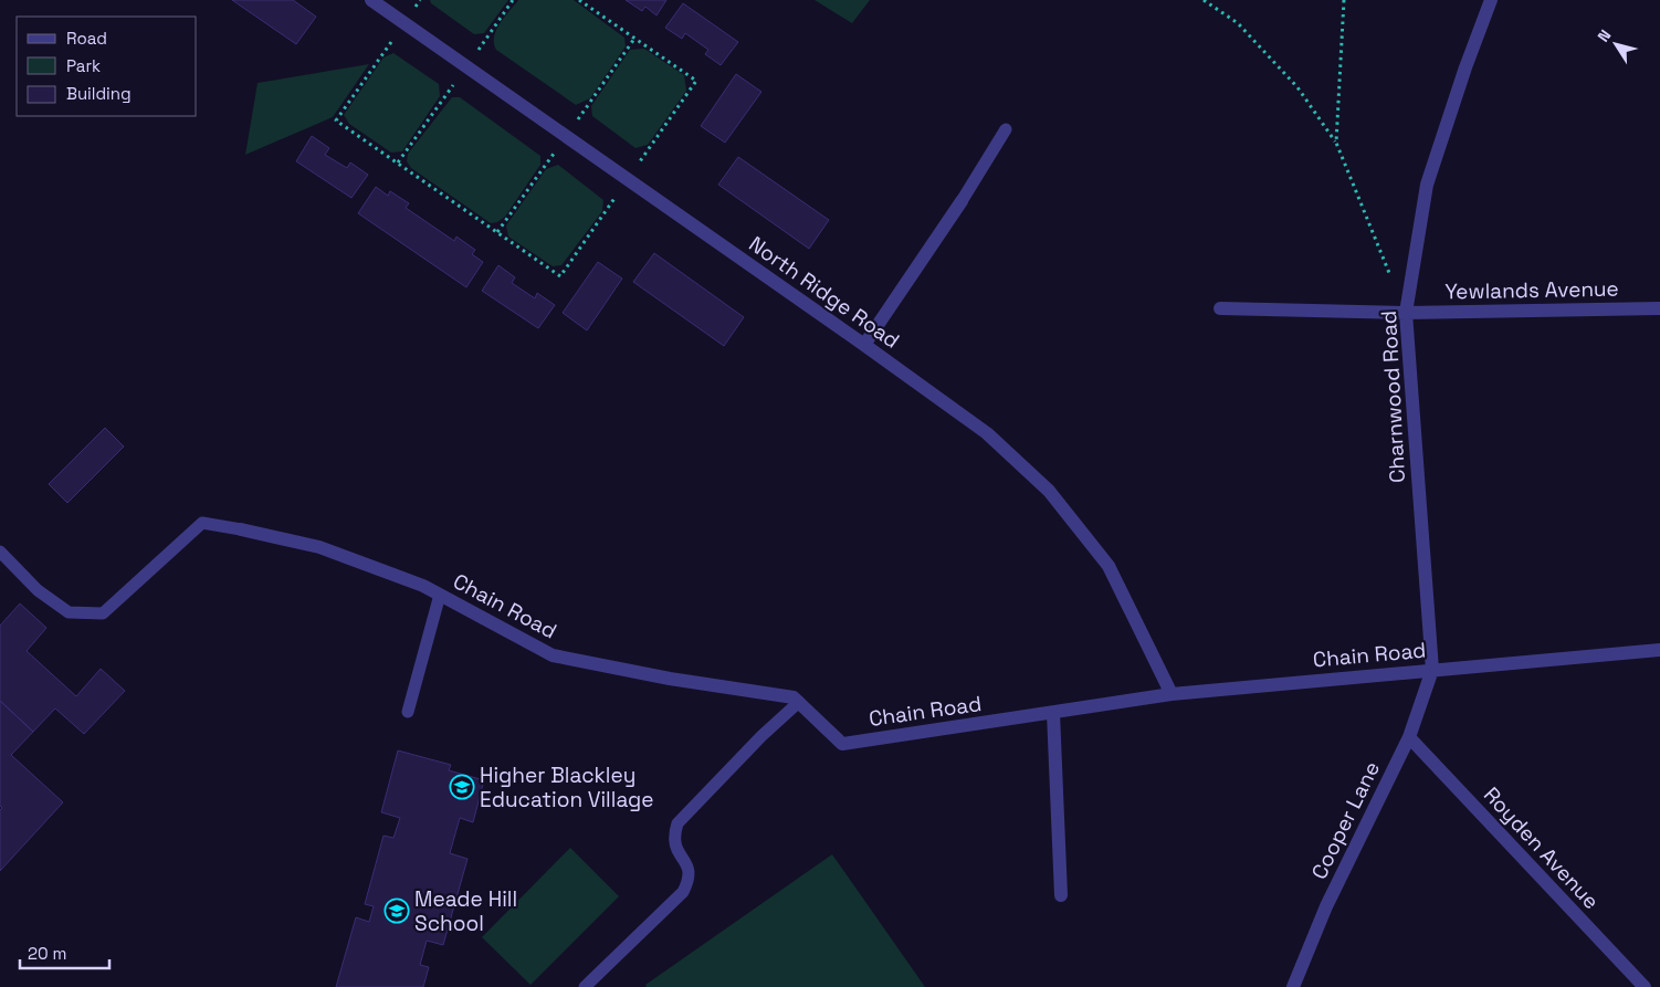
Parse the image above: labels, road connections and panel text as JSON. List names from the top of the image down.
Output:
{
  "streets": {
    "street": [
      "Yewlands Avenue",
      "North Ridge Road",
      "Charnwood Road",
      "Chain Road",
      "Cooper Lane",
      "Royden Avenue"
    ]
  },
  "crossings": [
    ["Yewlands Avenue", "Charnwood Road"],
    ["North Ridge Road", "Chain Road"],
    ["Charnwood Road", "Chain Road"],
    ["Charnwood Road", "Cooper Lane"],
    ["Chain Road", "Cooper Lane"],
    ["Cooper Lane", "Royden Avenue"]
  ],
  "places": {
    "school or university": ["Higher Blackley Education Village", "Meade Hill School"]
  },
  "legend": ["Road", "Park", "Building"],
  "scale_bar": "20 m",
  "north": "top left"
}
